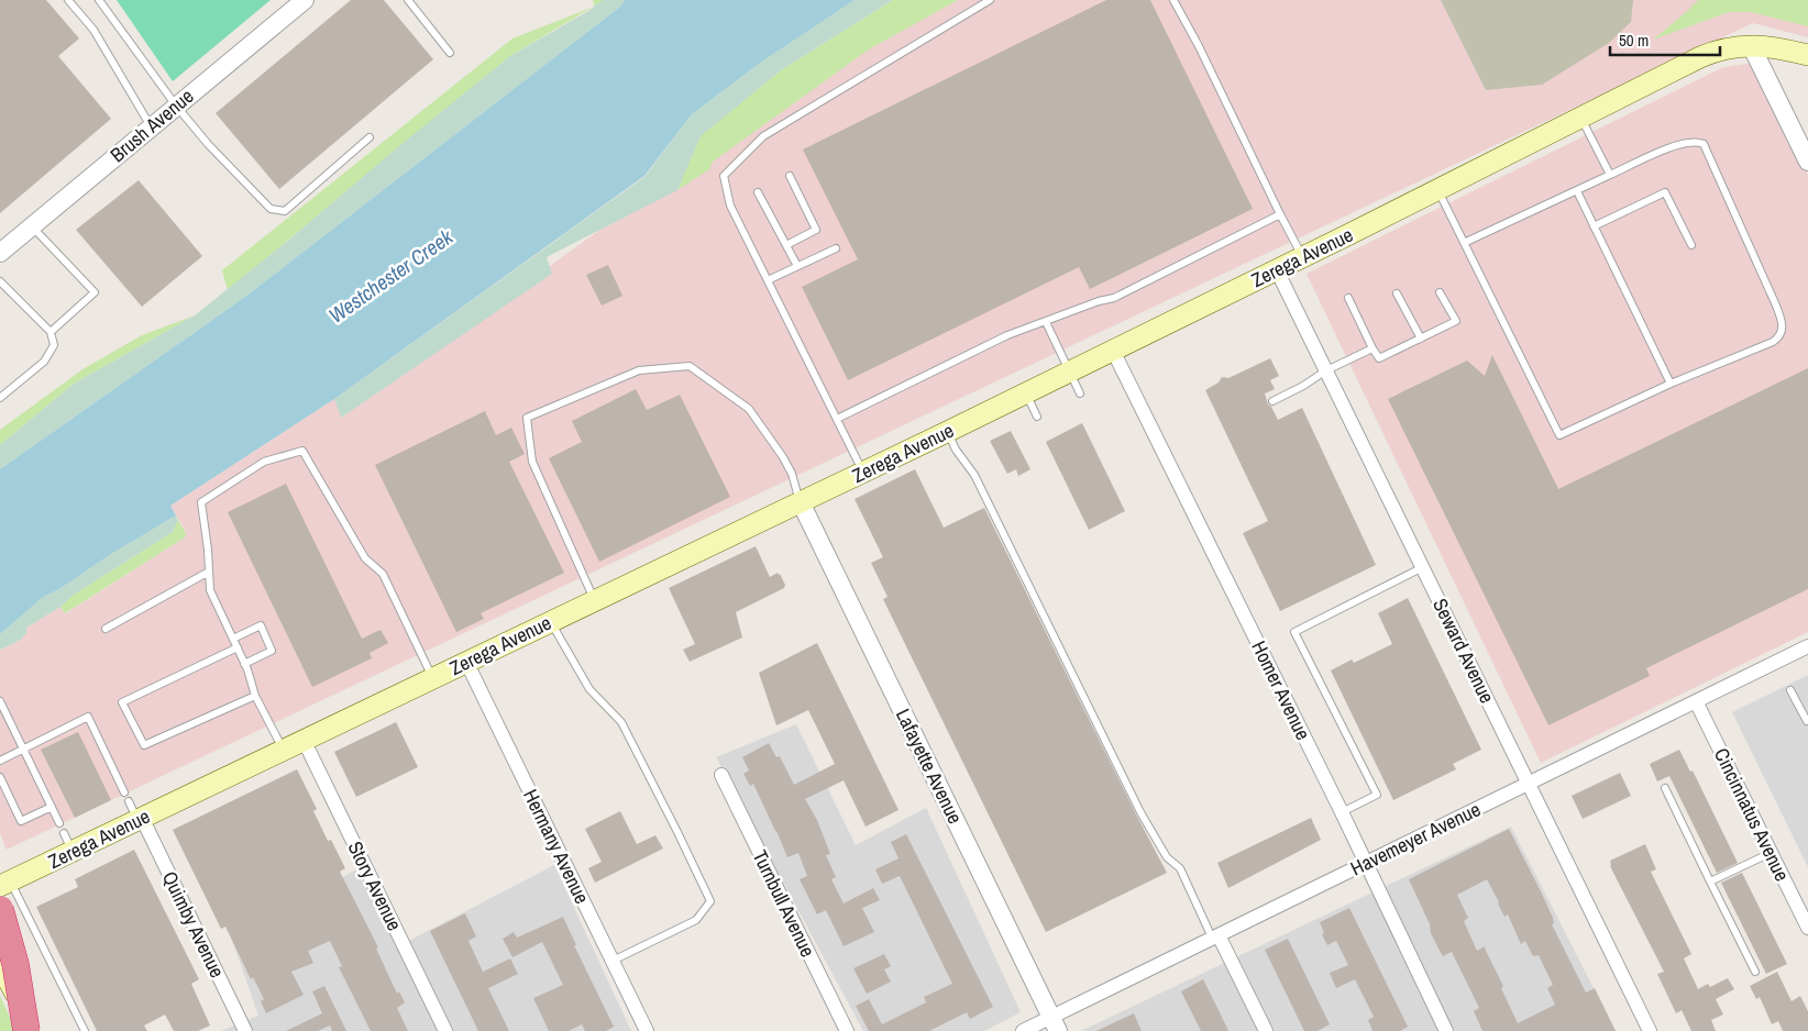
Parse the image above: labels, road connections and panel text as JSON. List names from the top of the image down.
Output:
{
  "streets": {
    "main road": ["Zerega Avenue"],
    "street": [
      "Brush Avenue",
      "Seward Avenue",
      "Homer Avenue",
      "Lafayette Avenue",
      "Cincinnatus Avenue",
      "Havemeyer Avenue",
      "Hermany Avenue",
      "Story Avenue",
      "Turnbull Avenue",
      "Quimby Avenue"
    ]
  },
  "crossings": [
    ["Zerega Avenue", "Seward Avenue"],
    ["Zerega Avenue", "Homer Avenue"],
    ["Zerega Avenue", "Lafayette Avenue"],
    ["Zerega Avenue", "Hermany Avenue"],
    ["Zerega Avenue", "Story Avenue"],
    ["Zerega Avenue", "Quimby Avenue"],
    ["Seward Avenue", "Havemeyer Avenue"],
    ["Homer Avenue", "Havemeyer Avenue"],
    ["Lafayette Avenue", "Havemeyer Avenue"],
    ["Cincinnatus Avenue", "Havemeyer Avenue"]
  ],
  "water": ["Westchester Creek"],
  "scale_bar": "50 m"
}
